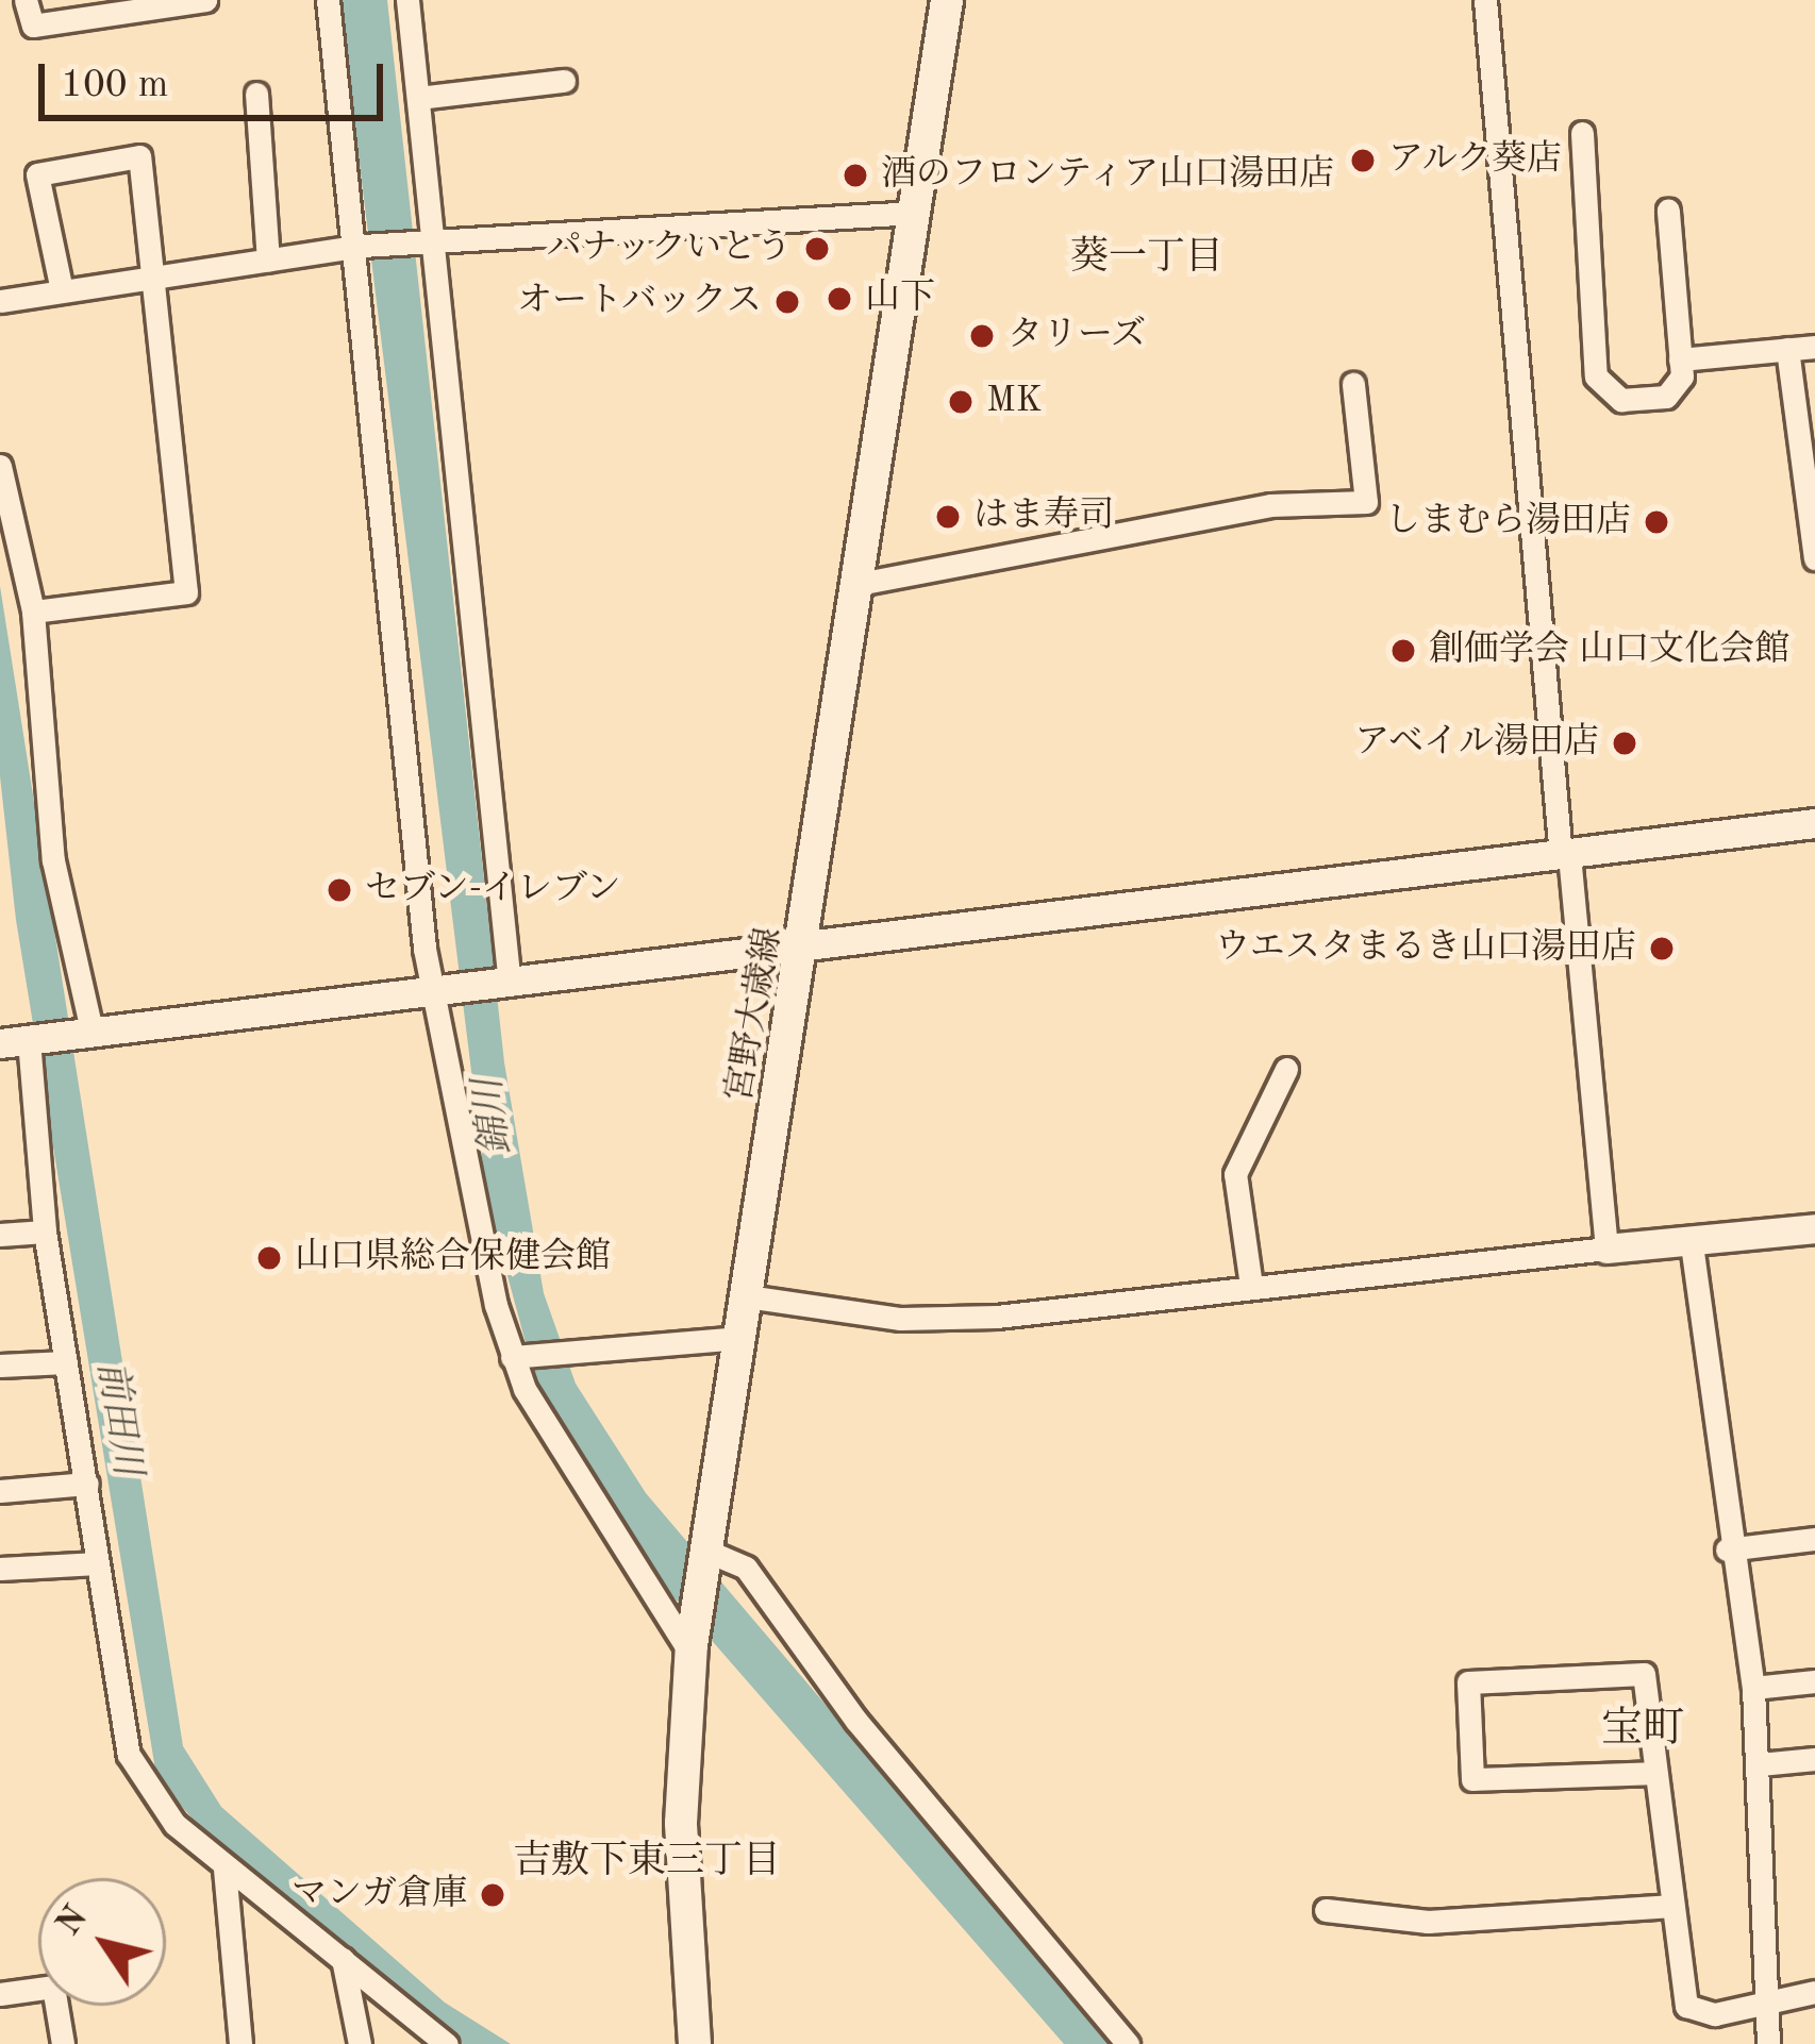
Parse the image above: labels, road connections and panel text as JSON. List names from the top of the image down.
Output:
{
  "streets": {
    "main road": ["宮野大歳線"]
  },
  "districts": ["葵一丁目", "宝町", "吉敷下東三丁目"],
  "water": ["錦川", "前田川"],
  "places": [
    "アルク葵店",
    "酒のフロンティア山口湯田店",
    "パナックいとう",
    "山下",
    "オートバックス",
    "タリーズ",
    "MK",
    "はま寿司",
    "しまむら湯田店",
    "創価学会 山口文化会館",
    "アベイル湯田店",
    "セブン-イレブン",
    "ウエスタまるき山口湯田店",
    "山口県総合保健会館",
    "マンガ倉庫"
  ],
  "scale_bar": "100 m",
  "north": "top left"
}
